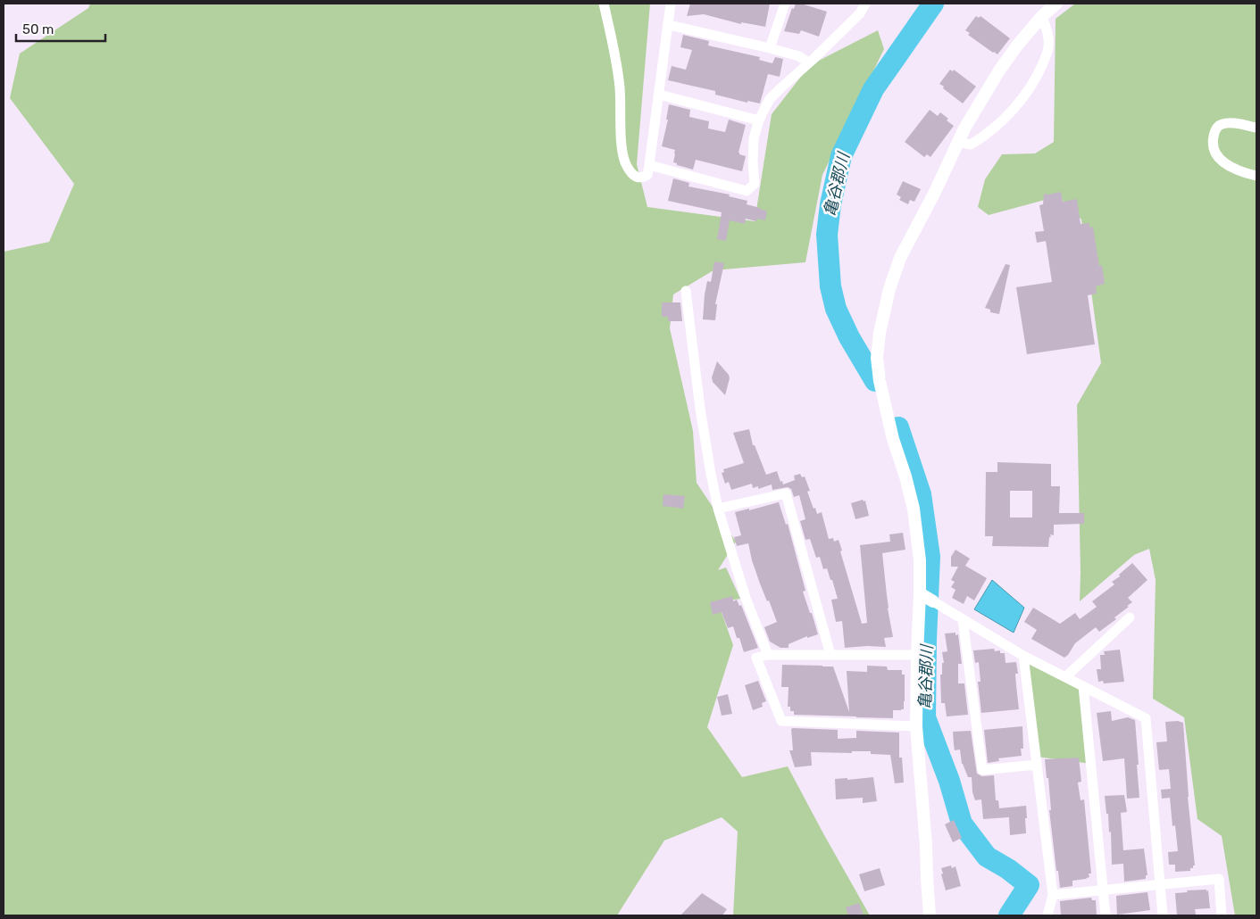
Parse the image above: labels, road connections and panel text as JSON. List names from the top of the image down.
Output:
{
  "water": ["亀谷郡川"],
  "scale_bar": "50 m"
}
